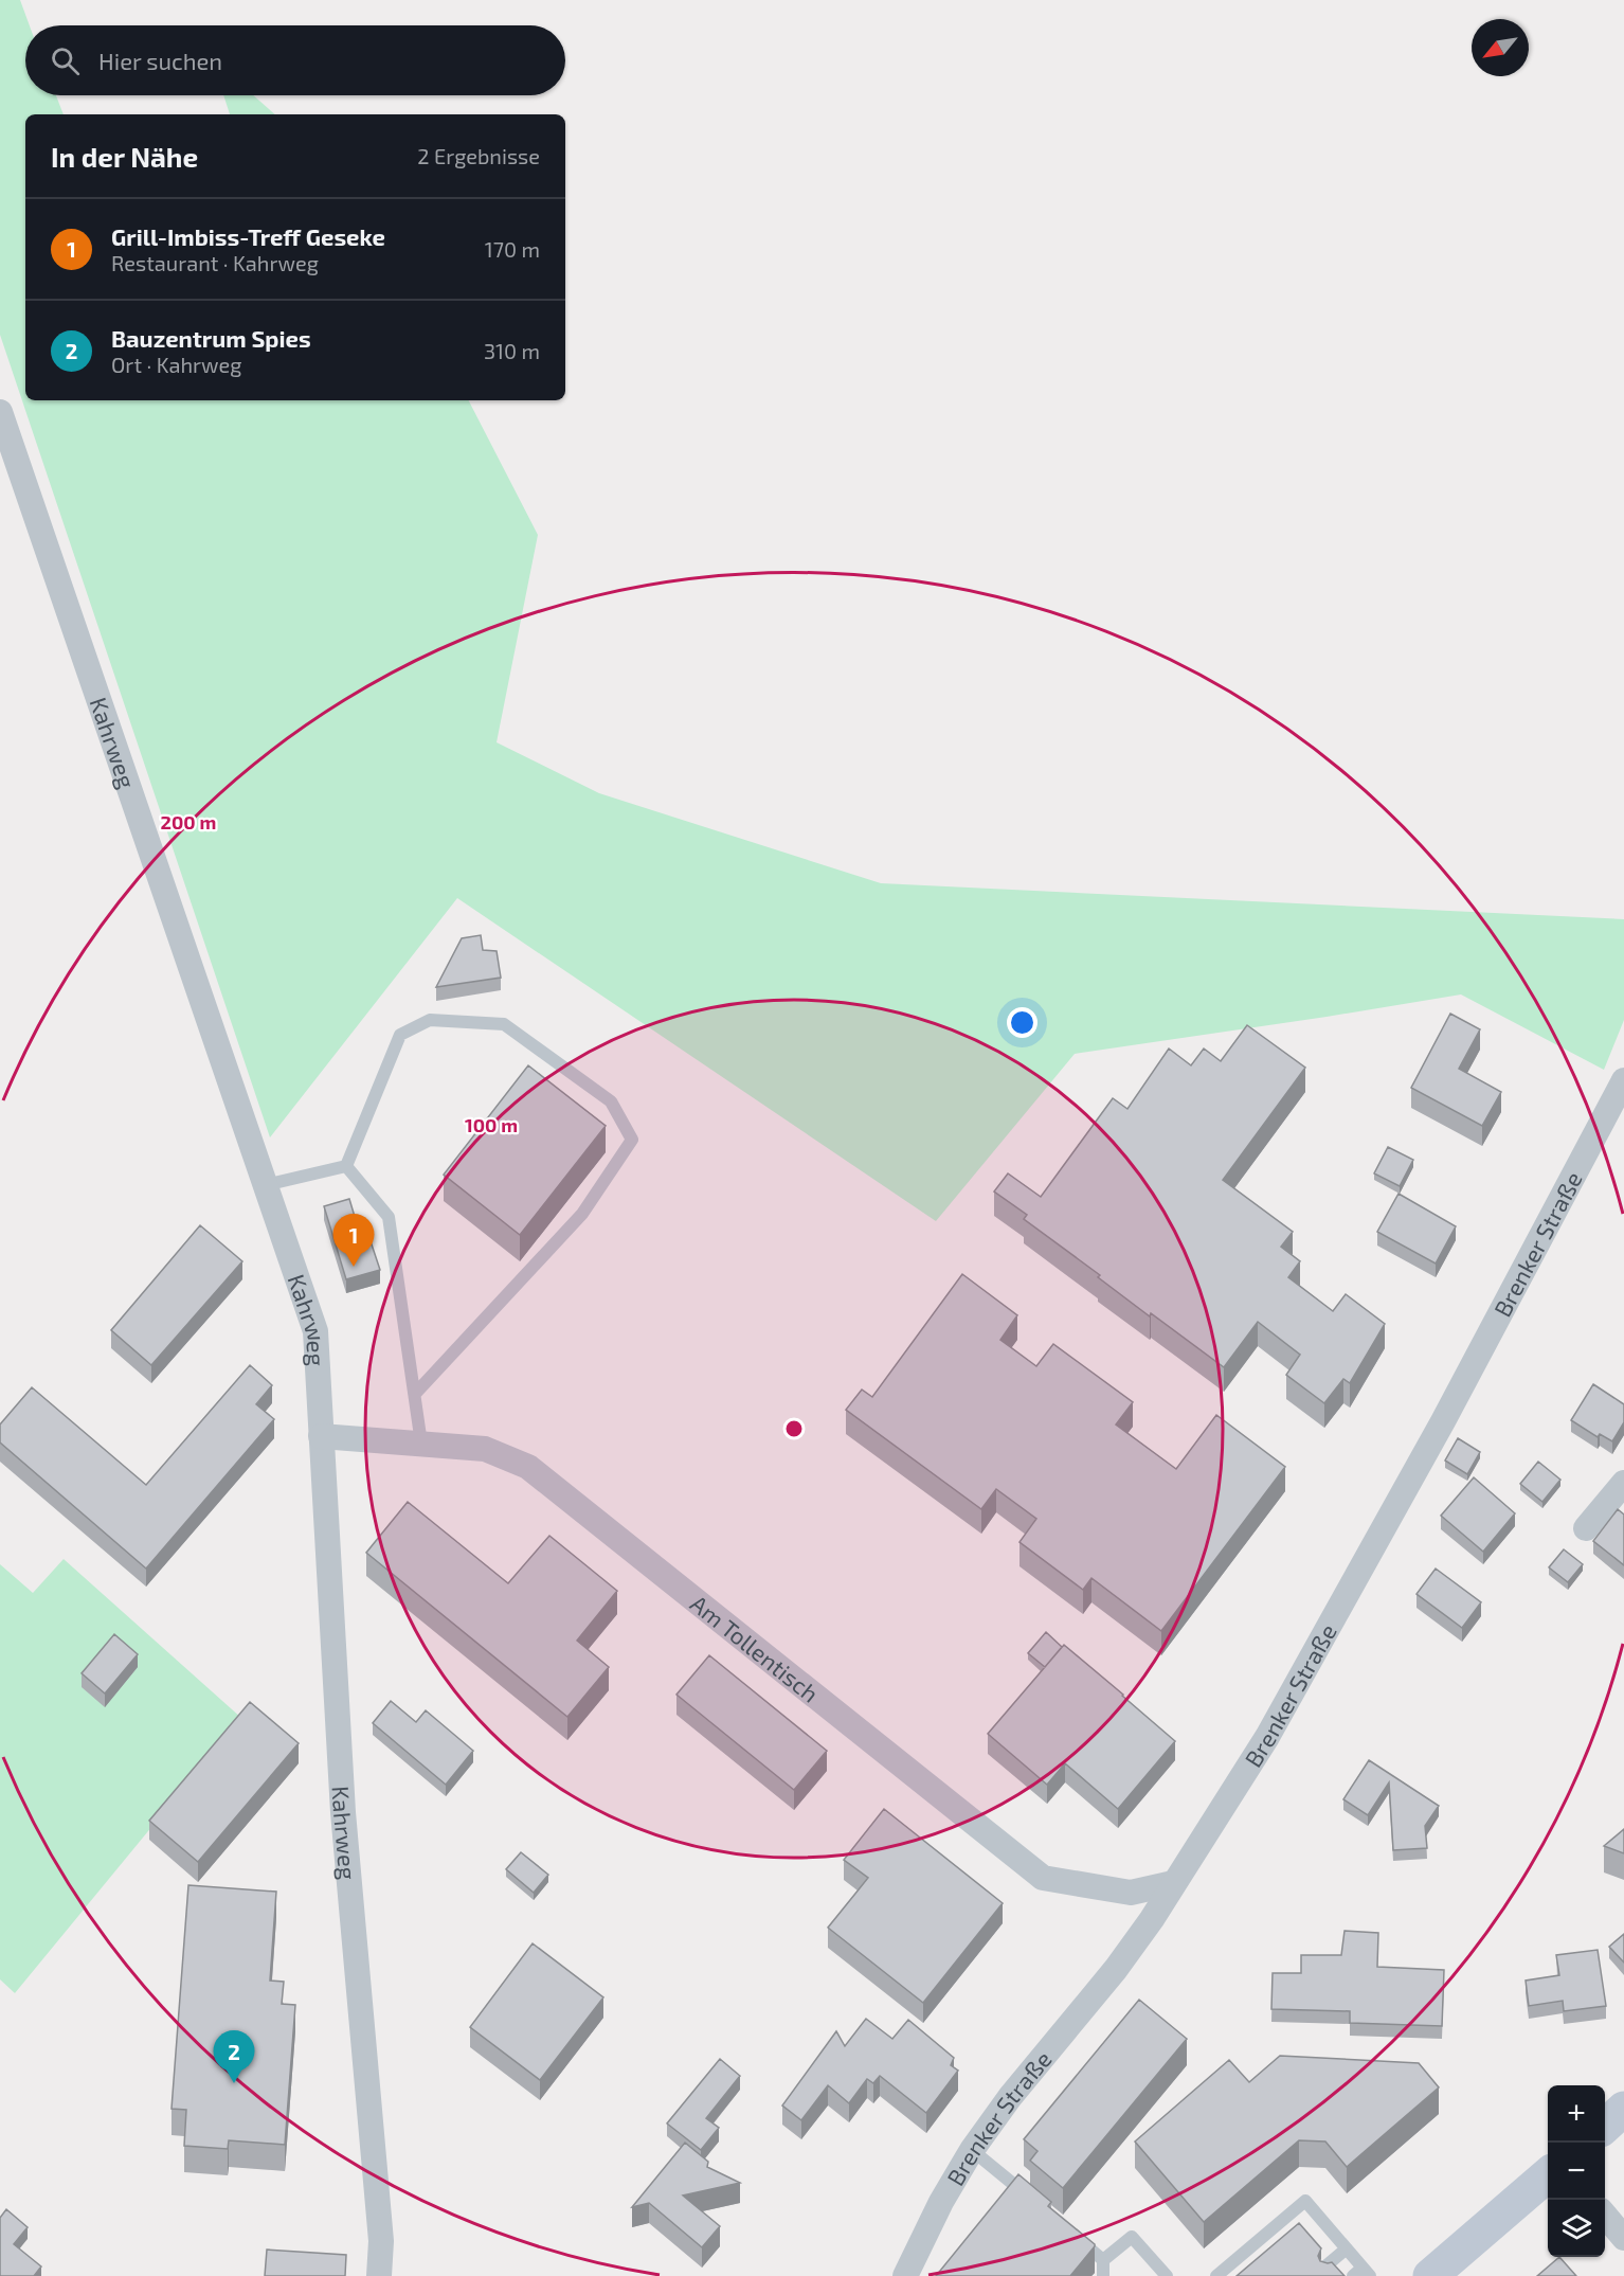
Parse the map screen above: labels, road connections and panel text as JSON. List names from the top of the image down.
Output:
{
  "streets": {
    "street": ["Kahrweg", "Brenker Straße", "Am Tollentisch"]
  },
  "crossings": [
    ["Kahrweg", "Am Tollentisch"],
    ["Brenker Straße", "Am Tollentisch"]
  ],
  "north": "bottom left",
  "page": {
    "search": "Hier suchen",
    "heading": ["In der Nähe", "2 Ergebnisse"],
    "list": [
      {
        "mark": "1",
        "name": "Grill-Imbiss-Treff Geseke",
        "note": "Restaurant · Kahrweg",
        "value": "170 m"
      },
      {
        "mark": "2",
        "name": "Bauzentrum Spies",
        "note": "Ort · Kahrweg",
        "value": "310 m"
      }
    ],
    "pins": ["1", "2"],
    "map_buttons": ["+", "−"]
  },
  "rings": ["200 m", "100 m"]
}
